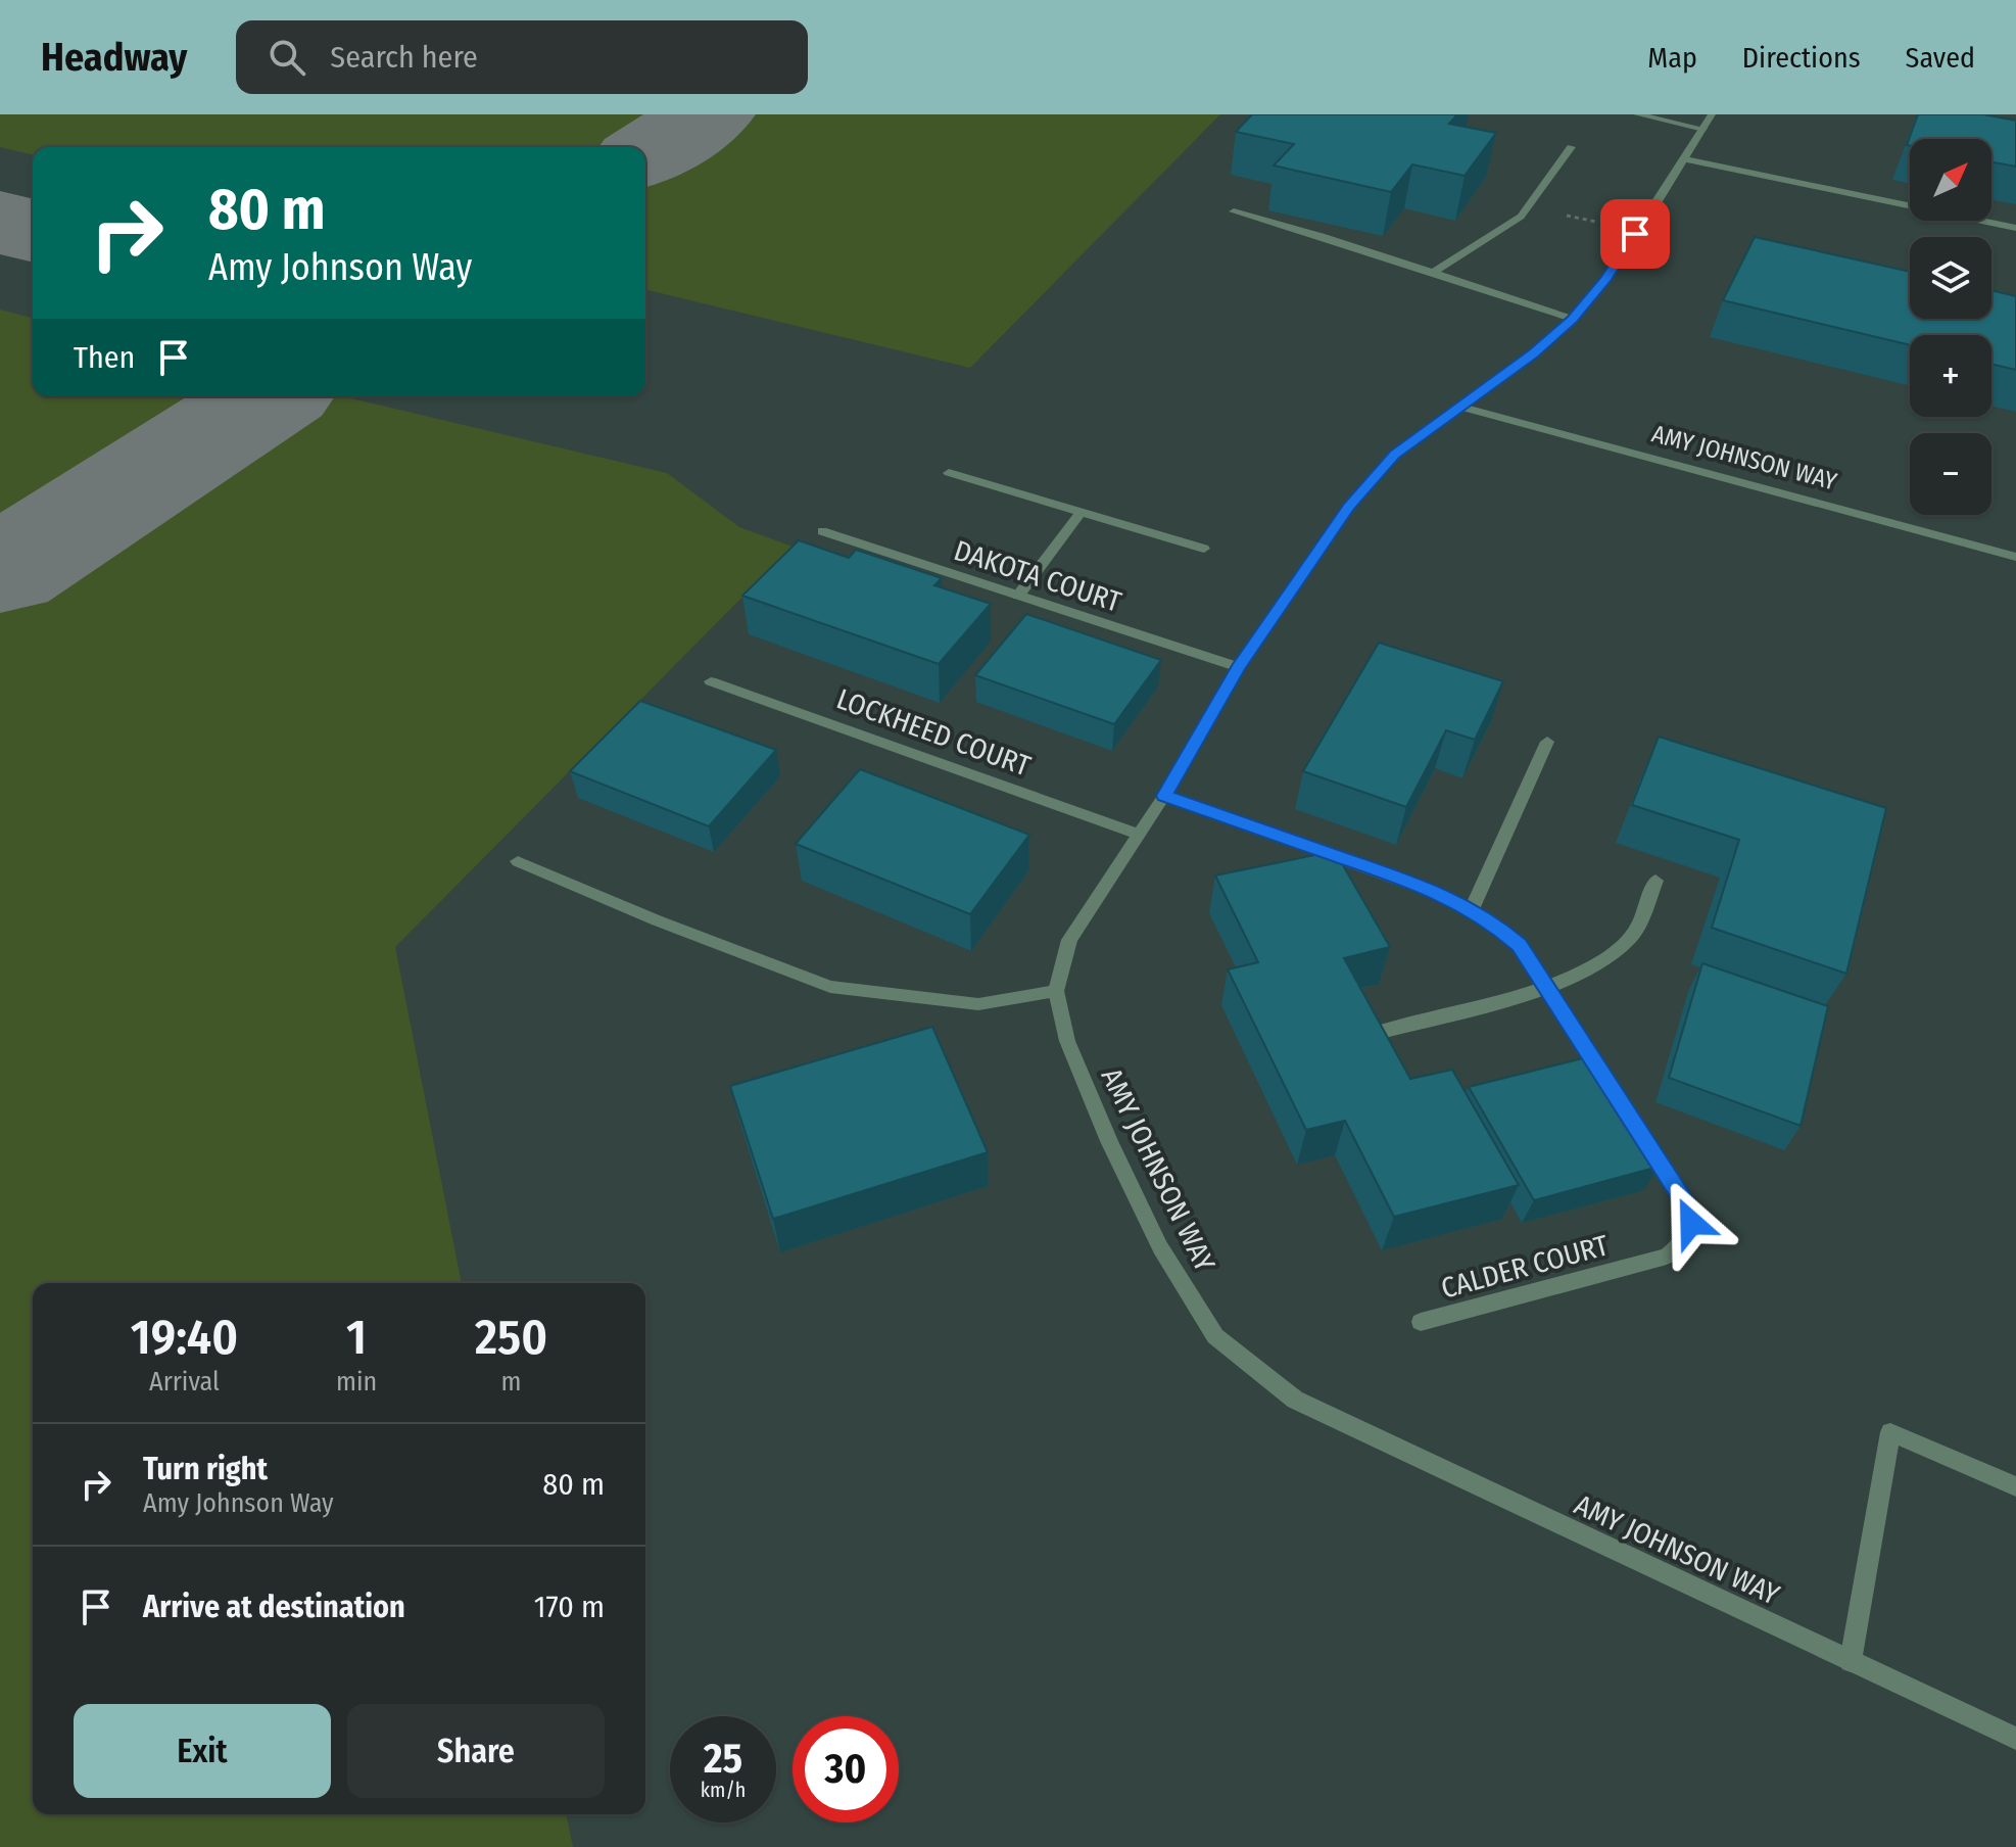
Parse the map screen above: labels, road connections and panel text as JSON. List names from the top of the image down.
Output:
{
  "streets": {
    "street": [
      "AMY JOHNSON WAY",
      "DAKOTA COURT",
      "LOCKHEED COURT",
      "CALDER COURT"
    ]
  },
  "crossings": [
    ["AMY JOHNSON WAY", "DAKOTA COURT"],
    ["AMY JOHNSON WAY", "LOCKHEED COURT"],
    ["AMY JOHNSON WAY", "CALDER COURT"]
  ],
  "north": "top right",
  "page": {
    "header": "Headway",
    "search": "Search here",
    "nav": ["Map", "Directions", "Saved"],
    "map_buttons": ["+", "−"],
    "turn": ["80 m", "Amy Johnson Way"],
    "then": "Then",
    "eta": [
      "19:40",
      "Arrival",
      "1",
      "min",
      "250",
      "m"
    ],
    "list": [
      {
        "name": "Turn right",
        "note": "Amy Johnson Way",
        "value": "80 m"
      },
      {
        "name": "Arrive at destination",
        "value": "170 m"
      }
    ],
    "buttons": ["Exit", "Share"],
    "speed": "25 km/h",
    "limit": "30"
  }
}
